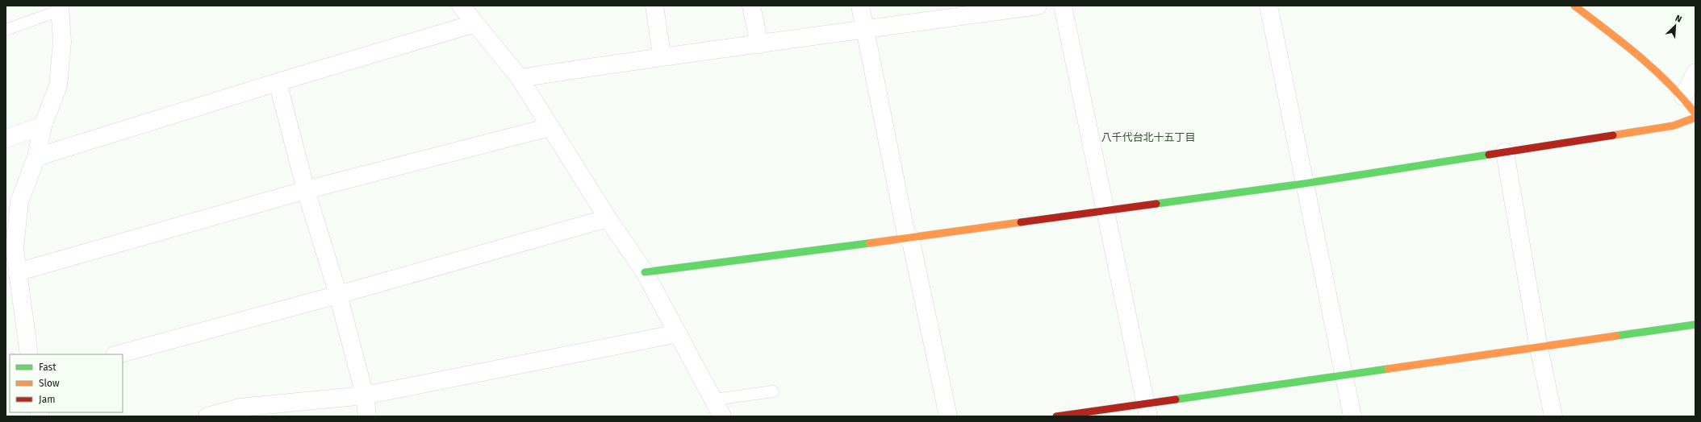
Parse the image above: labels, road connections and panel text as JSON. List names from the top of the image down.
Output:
{
  "districts": ["八千代台北十五丁目"],
  "legend": ["Fast", "Slow", "Jam"],
  "north": "top right"
}
